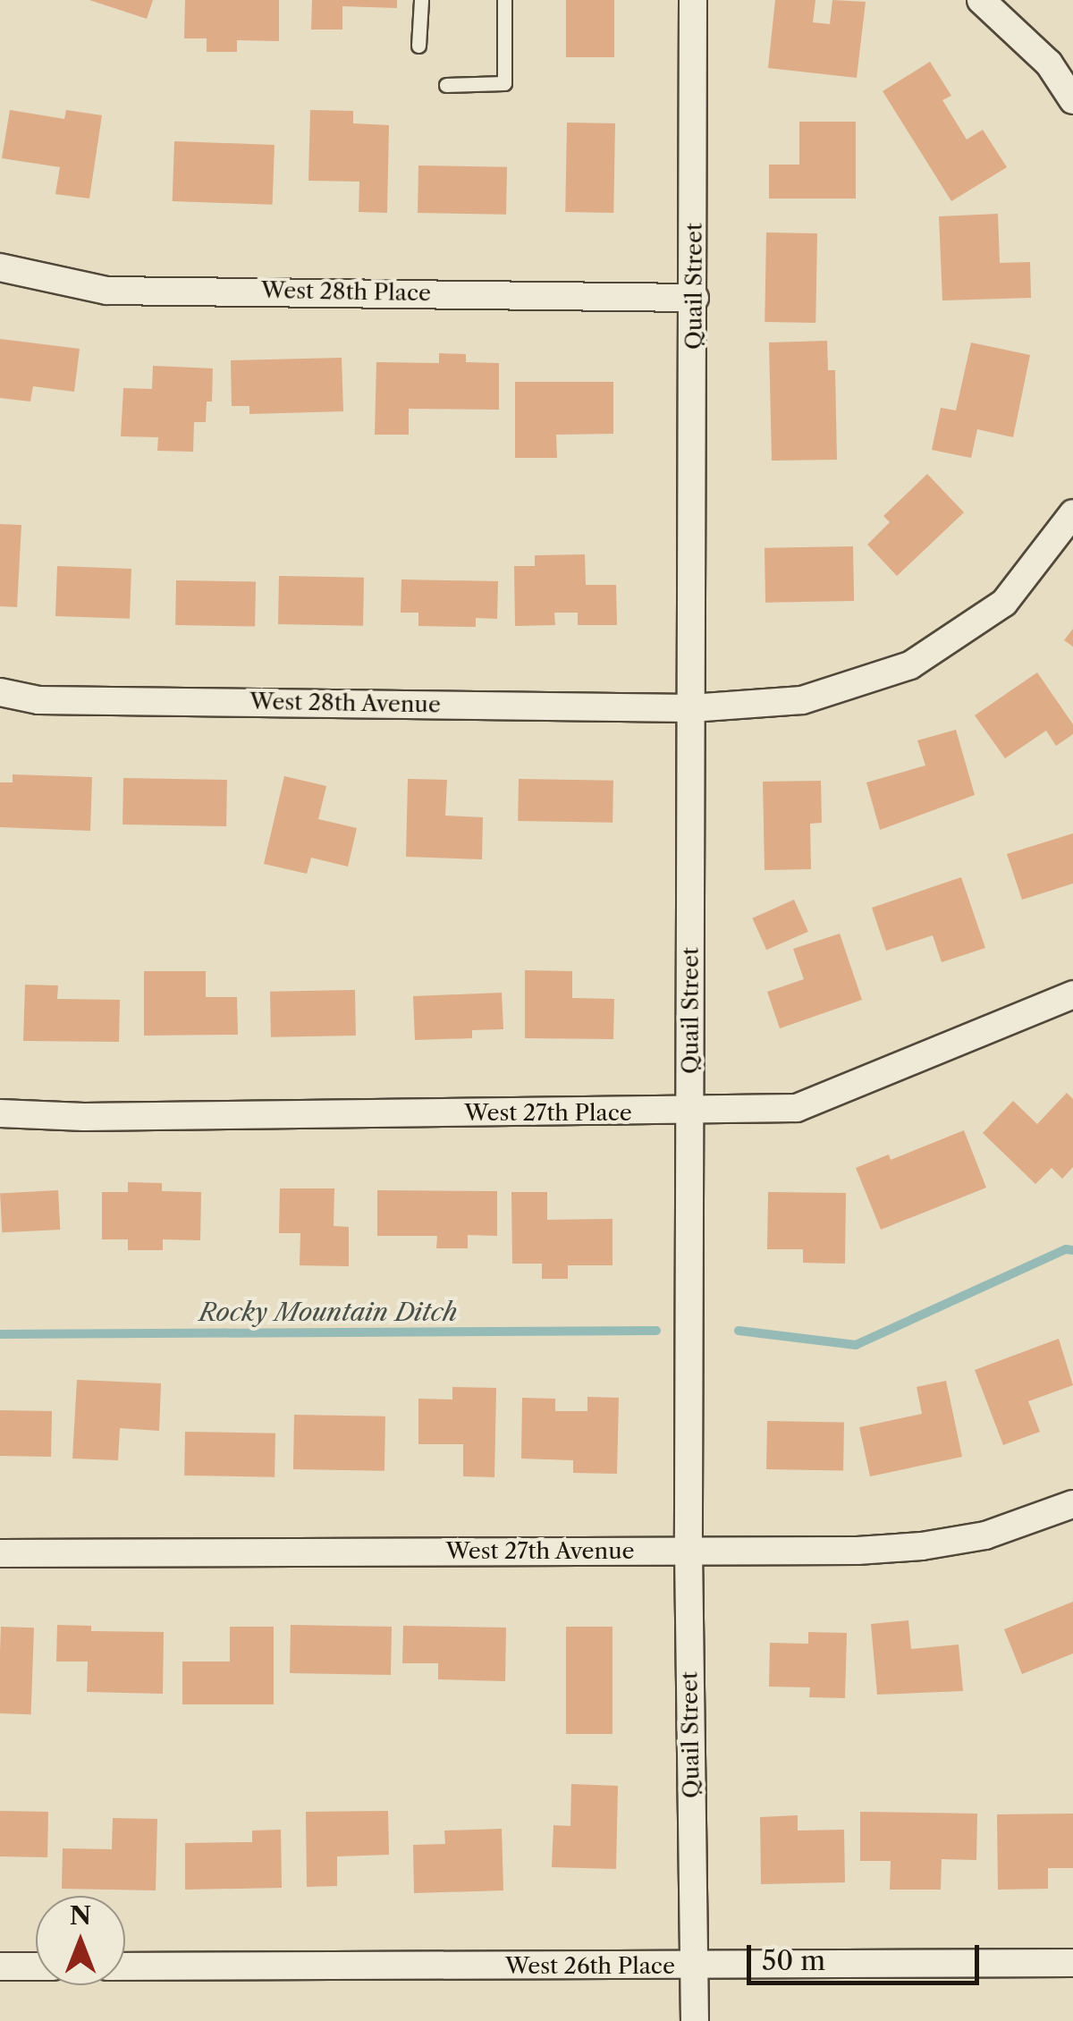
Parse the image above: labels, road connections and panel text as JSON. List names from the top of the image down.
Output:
{
  "streets": {
    "street": [
      "Quail Street",
      "West 28th Place",
      "West 28th Avenue",
      "West 27th Place",
      "West 27th Avenue",
      "West 26th Place"
    ]
  },
  "crossings": [
    ["Quail Street", "West 28th Place"],
    ["Quail Street", "West 28th Avenue"],
    ["Quail Street", "West 27th Place"],
    ["Quail Street", "West 27th Avenue"],
    ["Quail Street", "West 26th Place"]
  ],
  "water": ["Rocky Mountain Ditch"],
  "scale_bar": "50 m",
  "north": "top"
}
